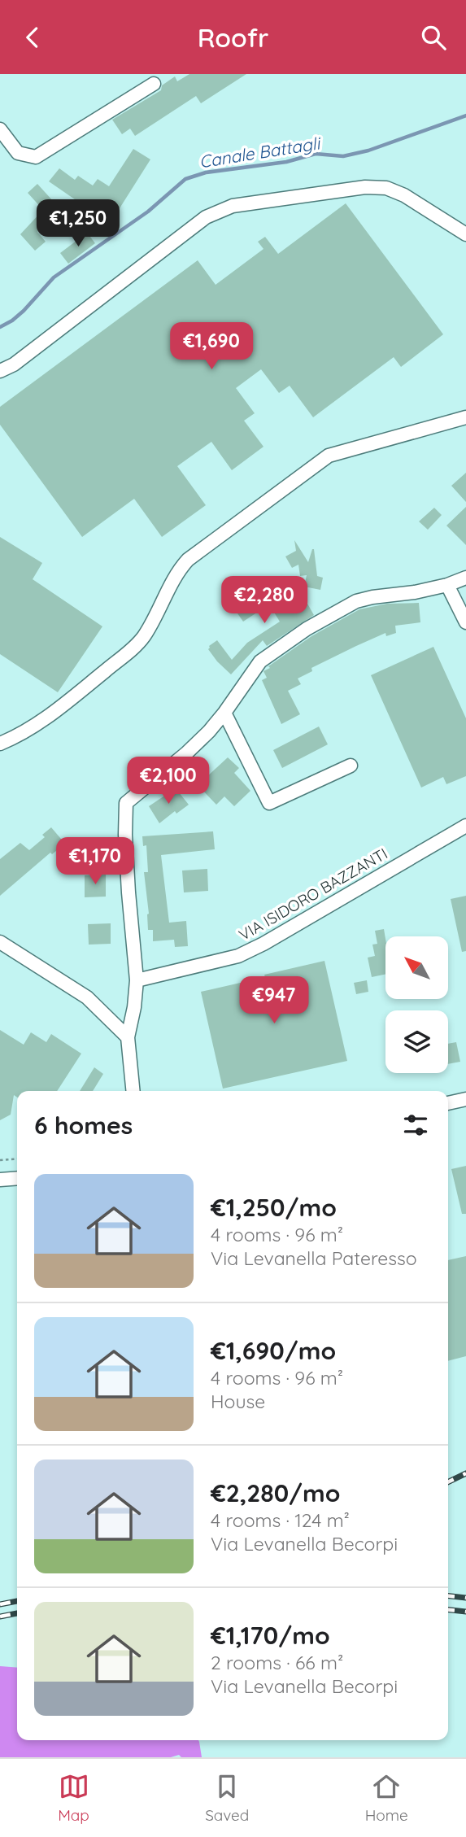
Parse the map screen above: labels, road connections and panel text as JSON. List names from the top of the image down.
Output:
{
  "streets": {
    "street": ["VIA ISIDORO BAZZANTI"]
  },
  "water": ["Canale Battagli"],
  "north": "top left",
  "page": {
    "header": "Roofr",
    "price": [
      "€1,250",
      "€1,690",
      "€2,280",
      "€2,100",
      "€1,170",
      "€947"
    ],
    "heading": "6 homes",
    "list": [
      {
        "name": "€1,250/mo",
        "note": "4 rooms · 96 m² · Via Levanella Pateresso"
      },
      {
        "name": "€1,690/mo",
        "note": "4 rooms · 96 m² · House"
      },
      {
        "name": "€2,280/mo",
        "note": "4 rooms · 124 m² · Via Levanella Becorpi"
      },
      {
        "name": "€1,170/mo",
        "note": "2 rooms · 66 m² · Via Levanella Becorpi"
      }
    ],
    "tabs": ["Map", "Saved", "Home"]
  }
}
